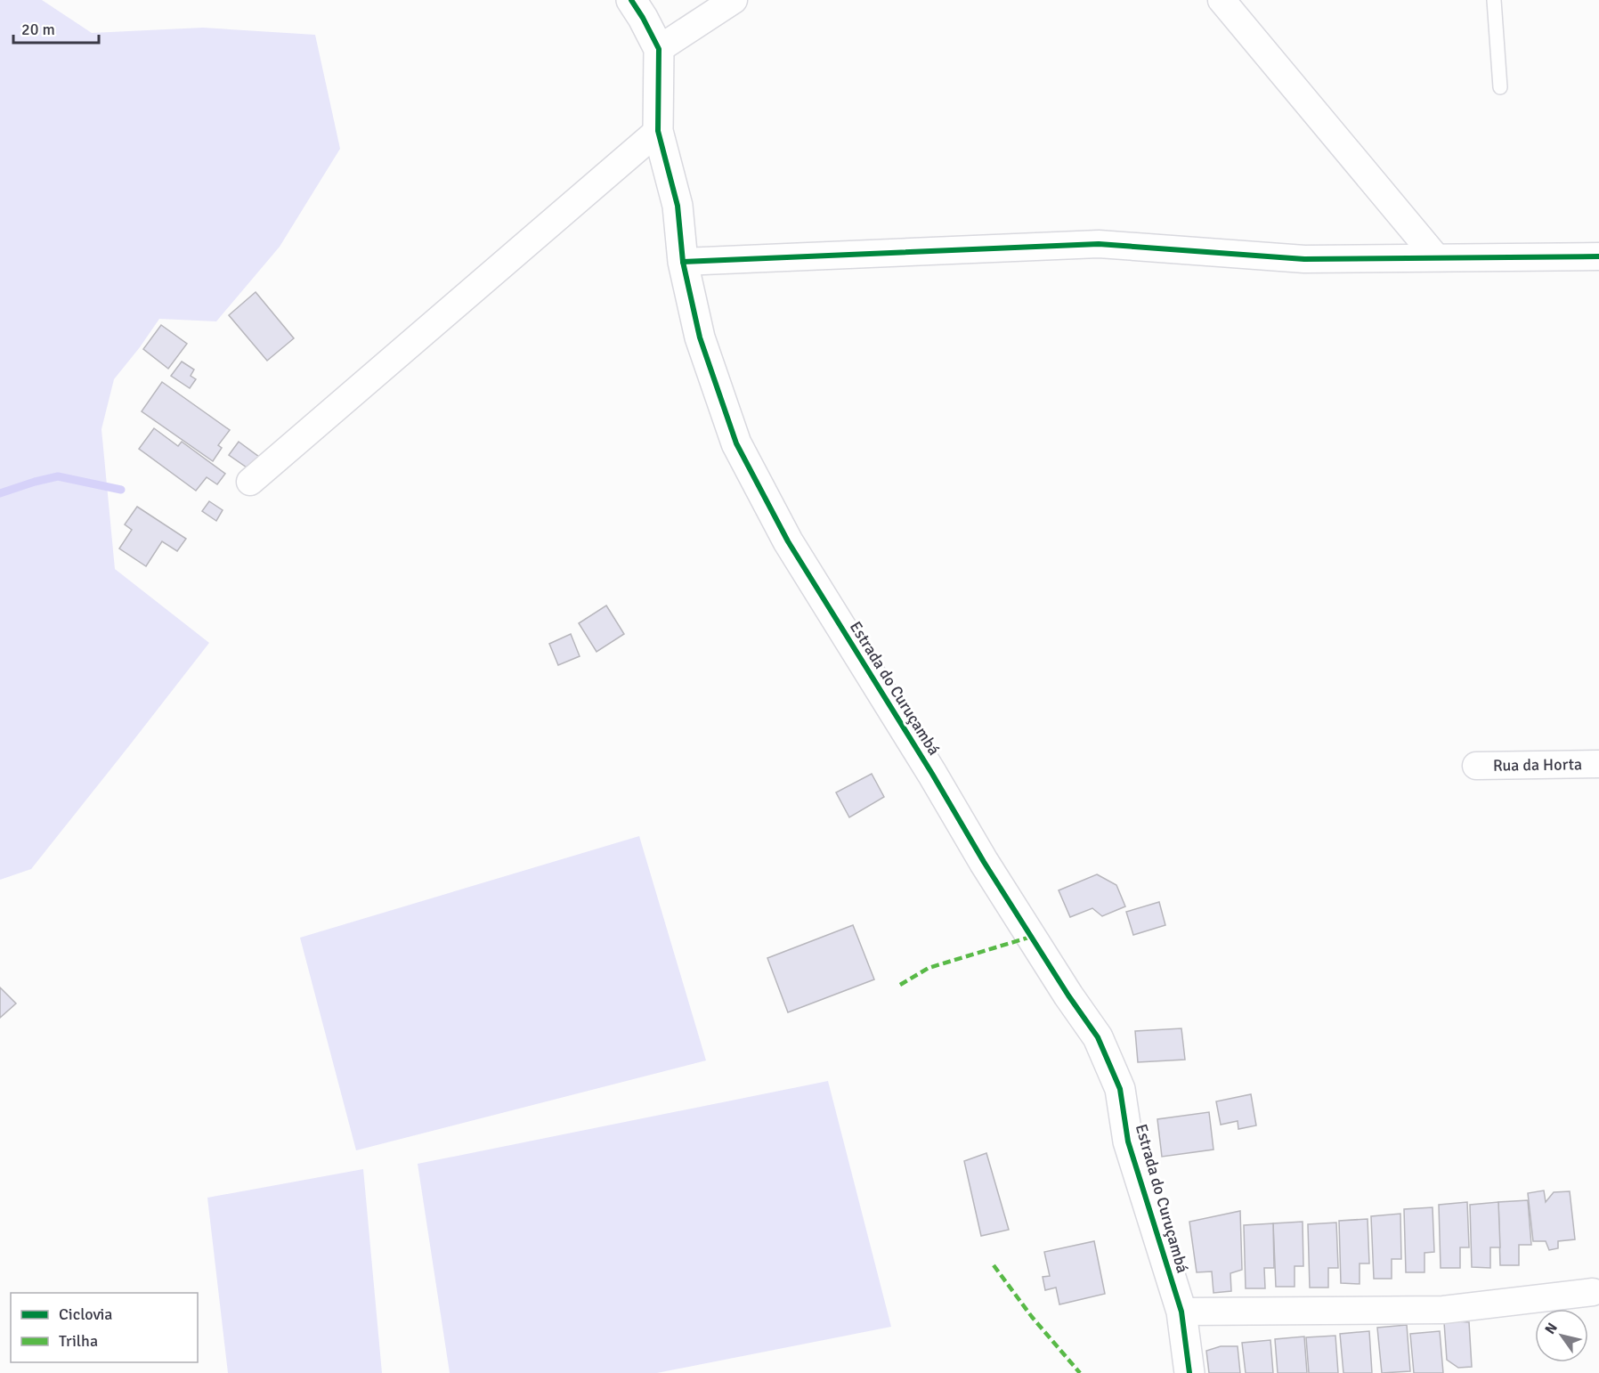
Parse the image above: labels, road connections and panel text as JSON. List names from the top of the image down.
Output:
{
  "streets": {
    "street": ["Estrada do Curuçambá", "Rua da Horta"]
  },
  "legend": ["Ciclovia", "Trilha"],
  "scale_bar": "20 m",
  "north": "top left"
}
